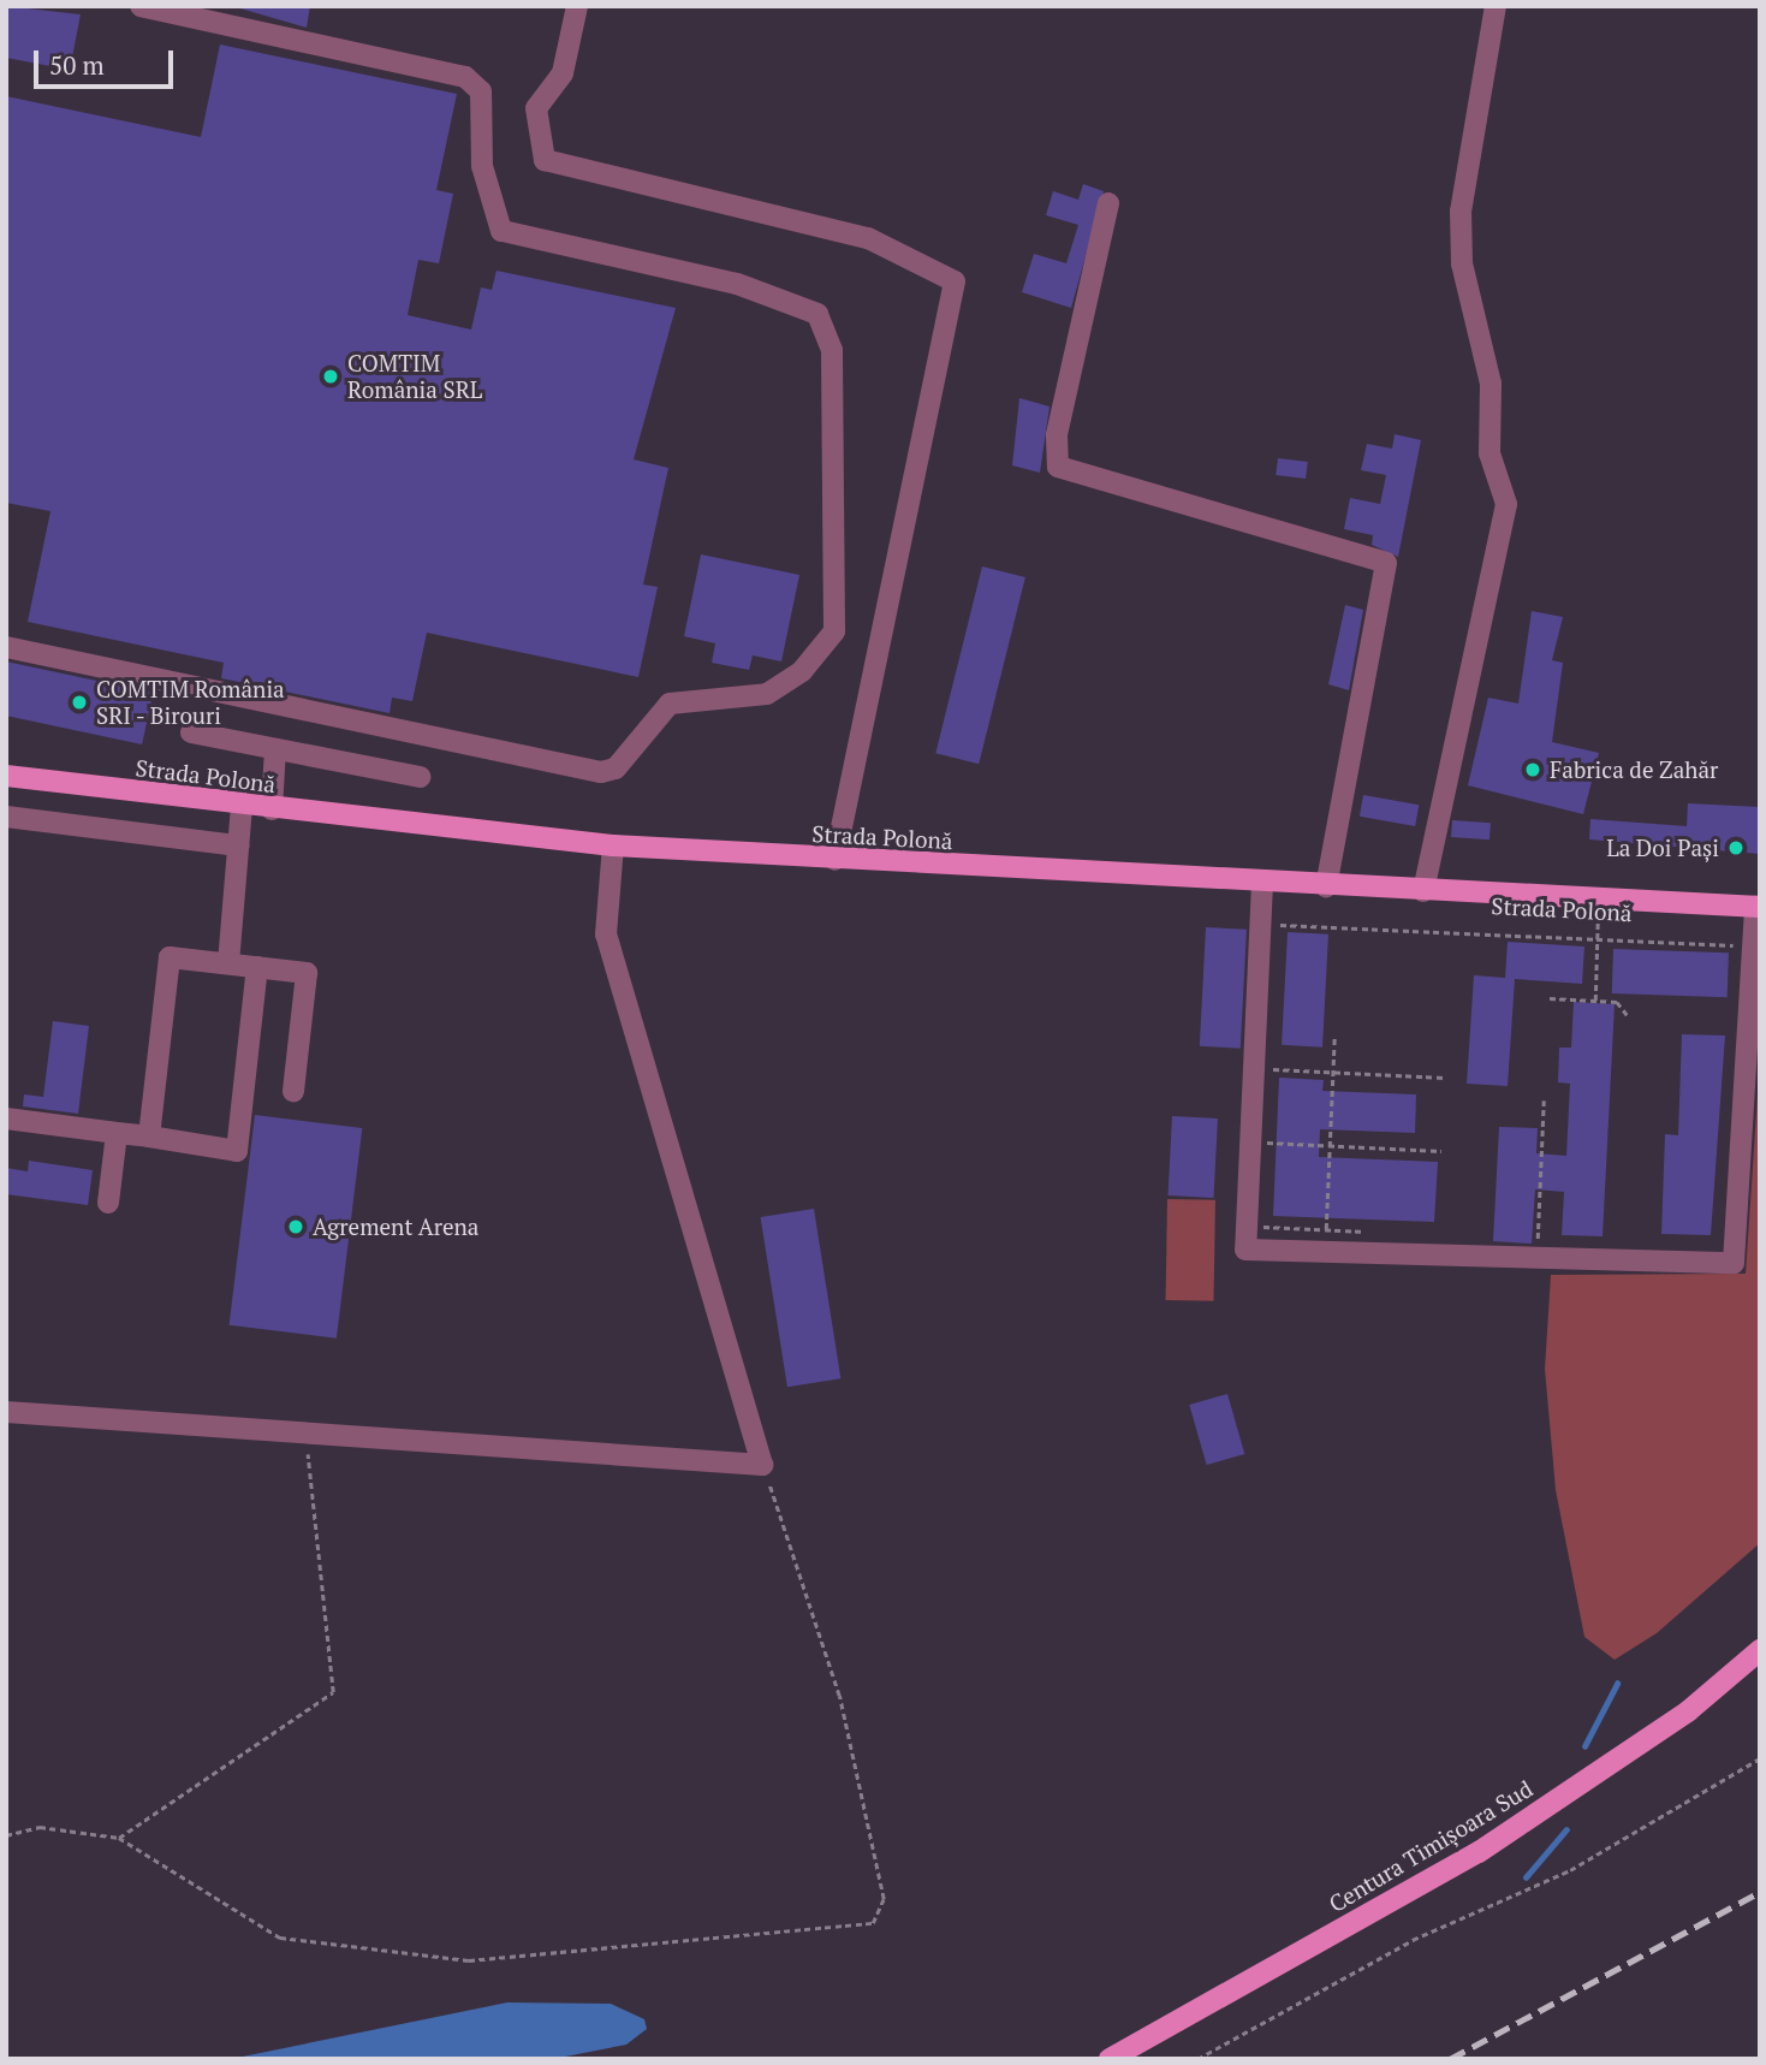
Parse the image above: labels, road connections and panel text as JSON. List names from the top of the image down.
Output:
{
  "streets": {
    "main road": ["Strada Polonă", "Centura Timișoara Sud"]
  },
  "places": [
    "COMTIM România SRL",
    "COMTIM România SRI - Birouri",
    "Fabrica de Zahăr",
    "La Doi Pași",
    "Agrement Arena"
  ],
  "scale_bar": "50 m"
}
